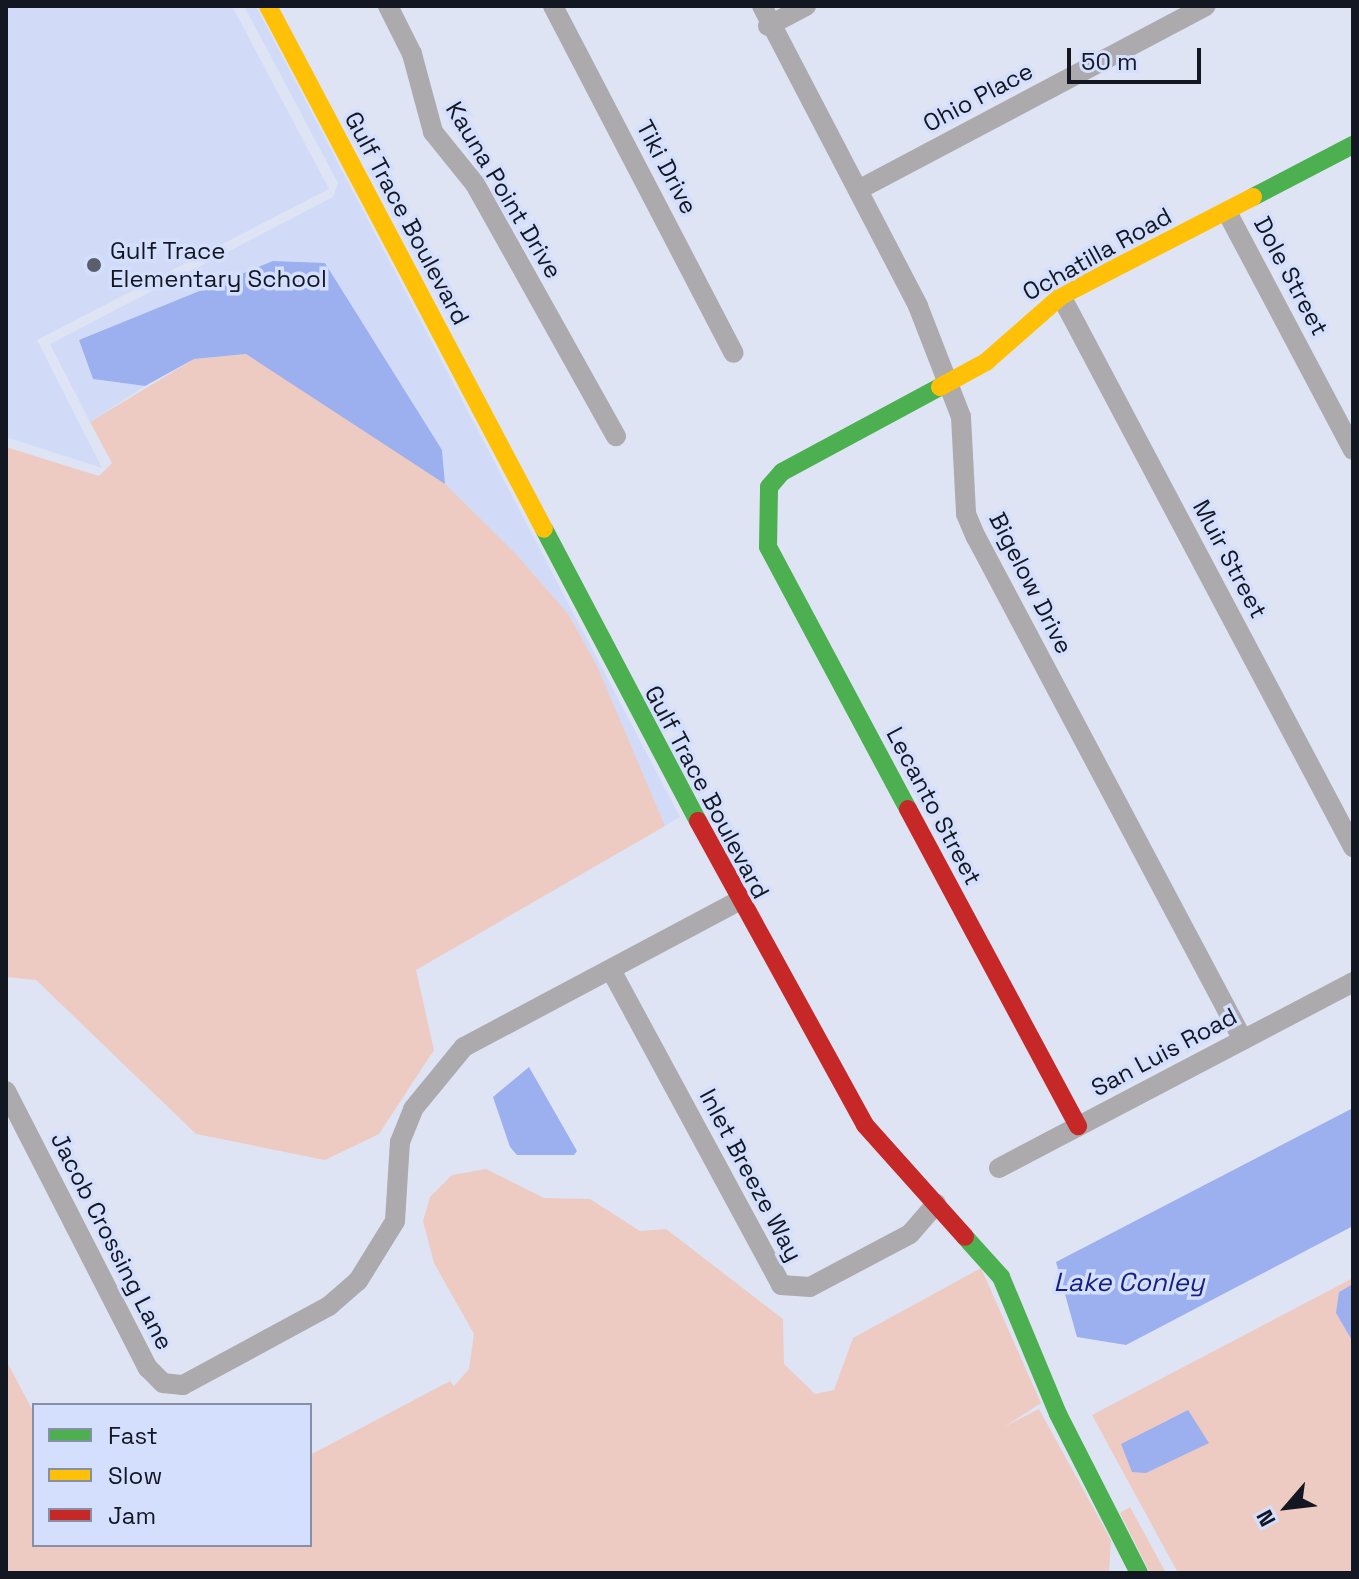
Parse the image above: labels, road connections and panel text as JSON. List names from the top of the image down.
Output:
{
  "streets": {
    "street": [
      "Ohio Place",
      "Tiki Drive",
      "Kauna Point Drive",
      "Gulf Trace Boulevard",
      "Ochatilla Road",
      "Dole Street",
      "Muir Street",
      "Bigelow Drive",
      "Lecanto Street",
      "San Luis Road",
      "Inlet Breeze Way",
      "Jacob Crossing Lane"
    ]
  },
  "crossings": [
    ["Ohio Place", "Bigelow Drive"],
    ["Gulf Trace Boulevard", "Inlet Breeze Way"],
    ["Gulf Trace Boulevard", "Jacob Crossing Lane"],
    ["Ochatilla Road", "Dole Street"],
    ["Ochatilla Road", "Muir Street"],
    ["Ochatilla Road", "Bigelow Drive"],
    ["Ochatilla Road", "Lecanto Street"],
    ["Bigelow Drive", "San Luis Road"],
    ["Lecanto Street", "San Luis Road"],
    ["Inlet Breeze Way", "Jacob Crossing Lane"]
  ],
  "water": ["Lake Conley"],
  "places": ["Gulf Trace Elementary School"],
  "legend": ["Fast", "Slow", "Jam"],
  "scale_bar": "50 m",
  "north": "bottom left"
}
